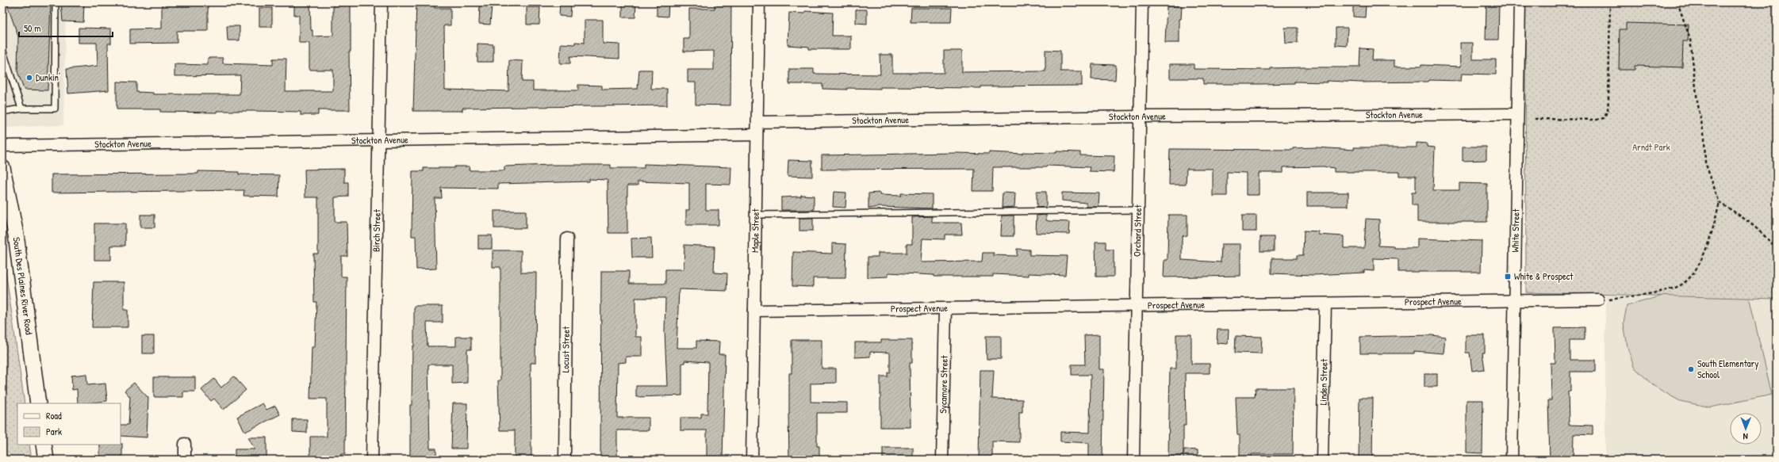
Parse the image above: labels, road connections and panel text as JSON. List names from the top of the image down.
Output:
{
  "streets": {
    "main road": ["South Des Plaines River Road"],
    "street": [
      "Stockton Avenue",
      "Birch Street",
      "Maple Street",
      "Orchard Street",
      "White Street",
      "Prospect Avenue",
      "Locust Street",
      "Linden Street",
      "Sycamore Street"
    ]
  },
  "crossings": [
    ["Stockton Avenue", "Birch Street"],
    ["Stockton Avenue", "Maple Street"],
    ["Stockton Avenue", "Orchard Street"],
    ["Stockton Avenue", "White Street"],
    ["Maple Street", "Prospect Avenue"],
    ["Orchard Street", "Prospect Avenue"],
    ["White Street", "Prospect Avenue"],
    ["Prospect Avenue", "Linden Street"],
    ["Prospect Avenue", "Sycamore Street"]
  ],
  "parks": ["Arndt Park"],
  "places": {
    "other": ["Dunkin'", "South Elementary School"],
    "transit": ["White & Prospect"]
  },
  "legend": ["Road", "Park"],
  "scale_bar": "50 m",
  "north": "bottom"
}
